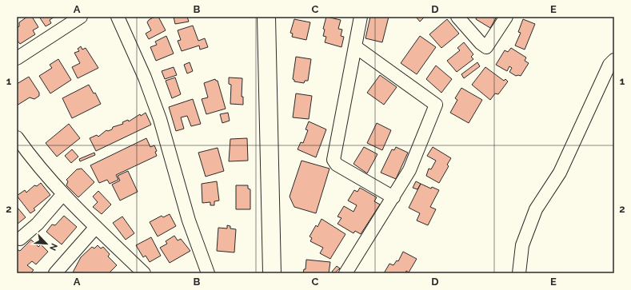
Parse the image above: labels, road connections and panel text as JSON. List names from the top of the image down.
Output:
{
  "north": "bottom right",
  "grid": {
    "columns": [
      "A",
      "B",
      "C",
      "D",
      "E"
    ],
    "rows": ["1", "2"]
  }
}
